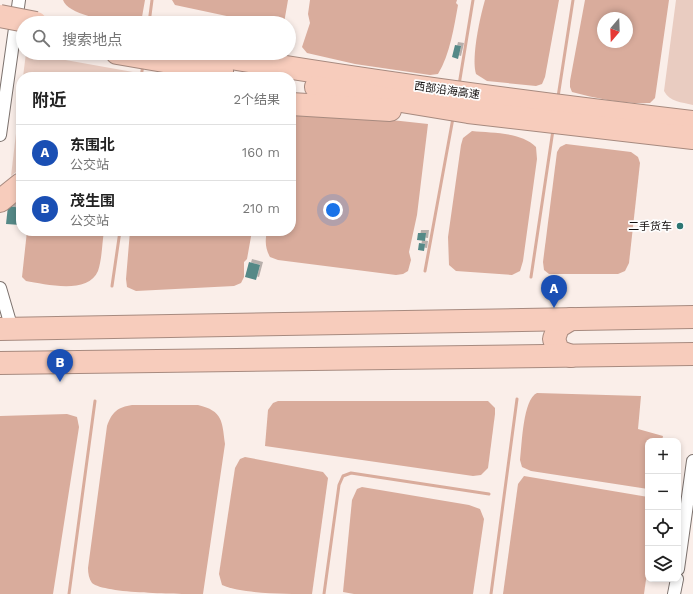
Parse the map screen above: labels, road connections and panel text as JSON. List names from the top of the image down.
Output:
{
  "streets": {
    "highway": ["西部沿海高速"]
  },
  "places": ["二手货车"],
  "north": "bottom",
  "page": {
    "search": "搜索地点",
    "heading": ["附近", "2个结果"],
    "list": [
      {
        "mark": "A",
        "name": "东围北",
        "note": "公交站",
        "value": "160 m"
      },
      {
        "mark": "B",
        "name": "茂生围",
        "note": "公交站",
        "value": "210 m"
      }
    ],
    "pins": ["A", "B"],
    "map_buttons": ["+", "−"]
  }
}
